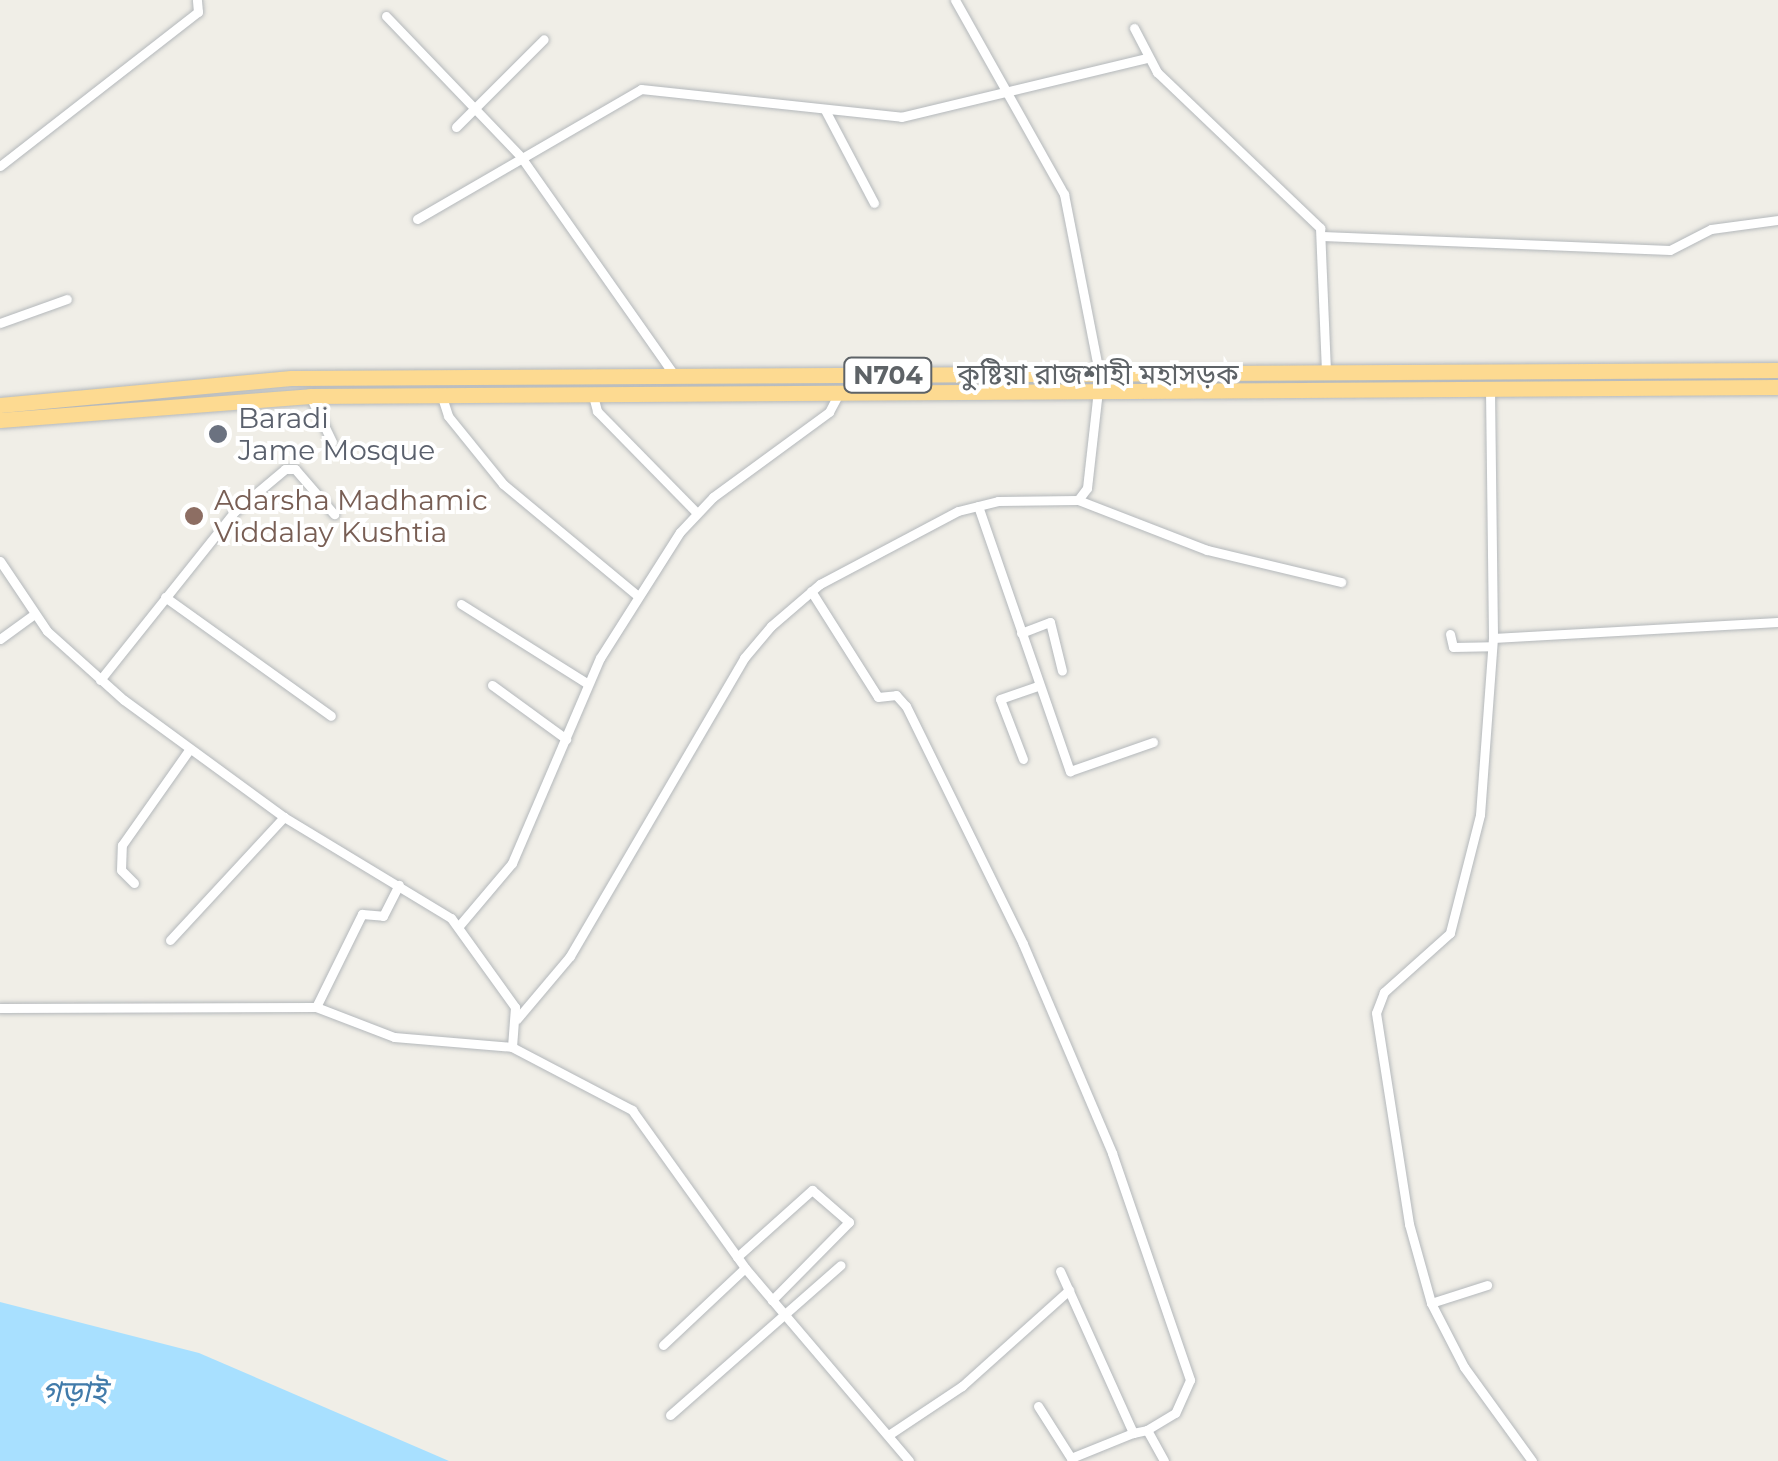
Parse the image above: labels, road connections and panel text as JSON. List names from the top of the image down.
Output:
{
  "streets": {
    "highway": ["কুষ্টিয়া রাজশাহী মহাসড়ক", "N704"]
  },
  "water": ["গড়াই"],
  "places": ["Baradi Jame Mosque", "Adarsha Madhamic Viddalay Kushtia"]
}
